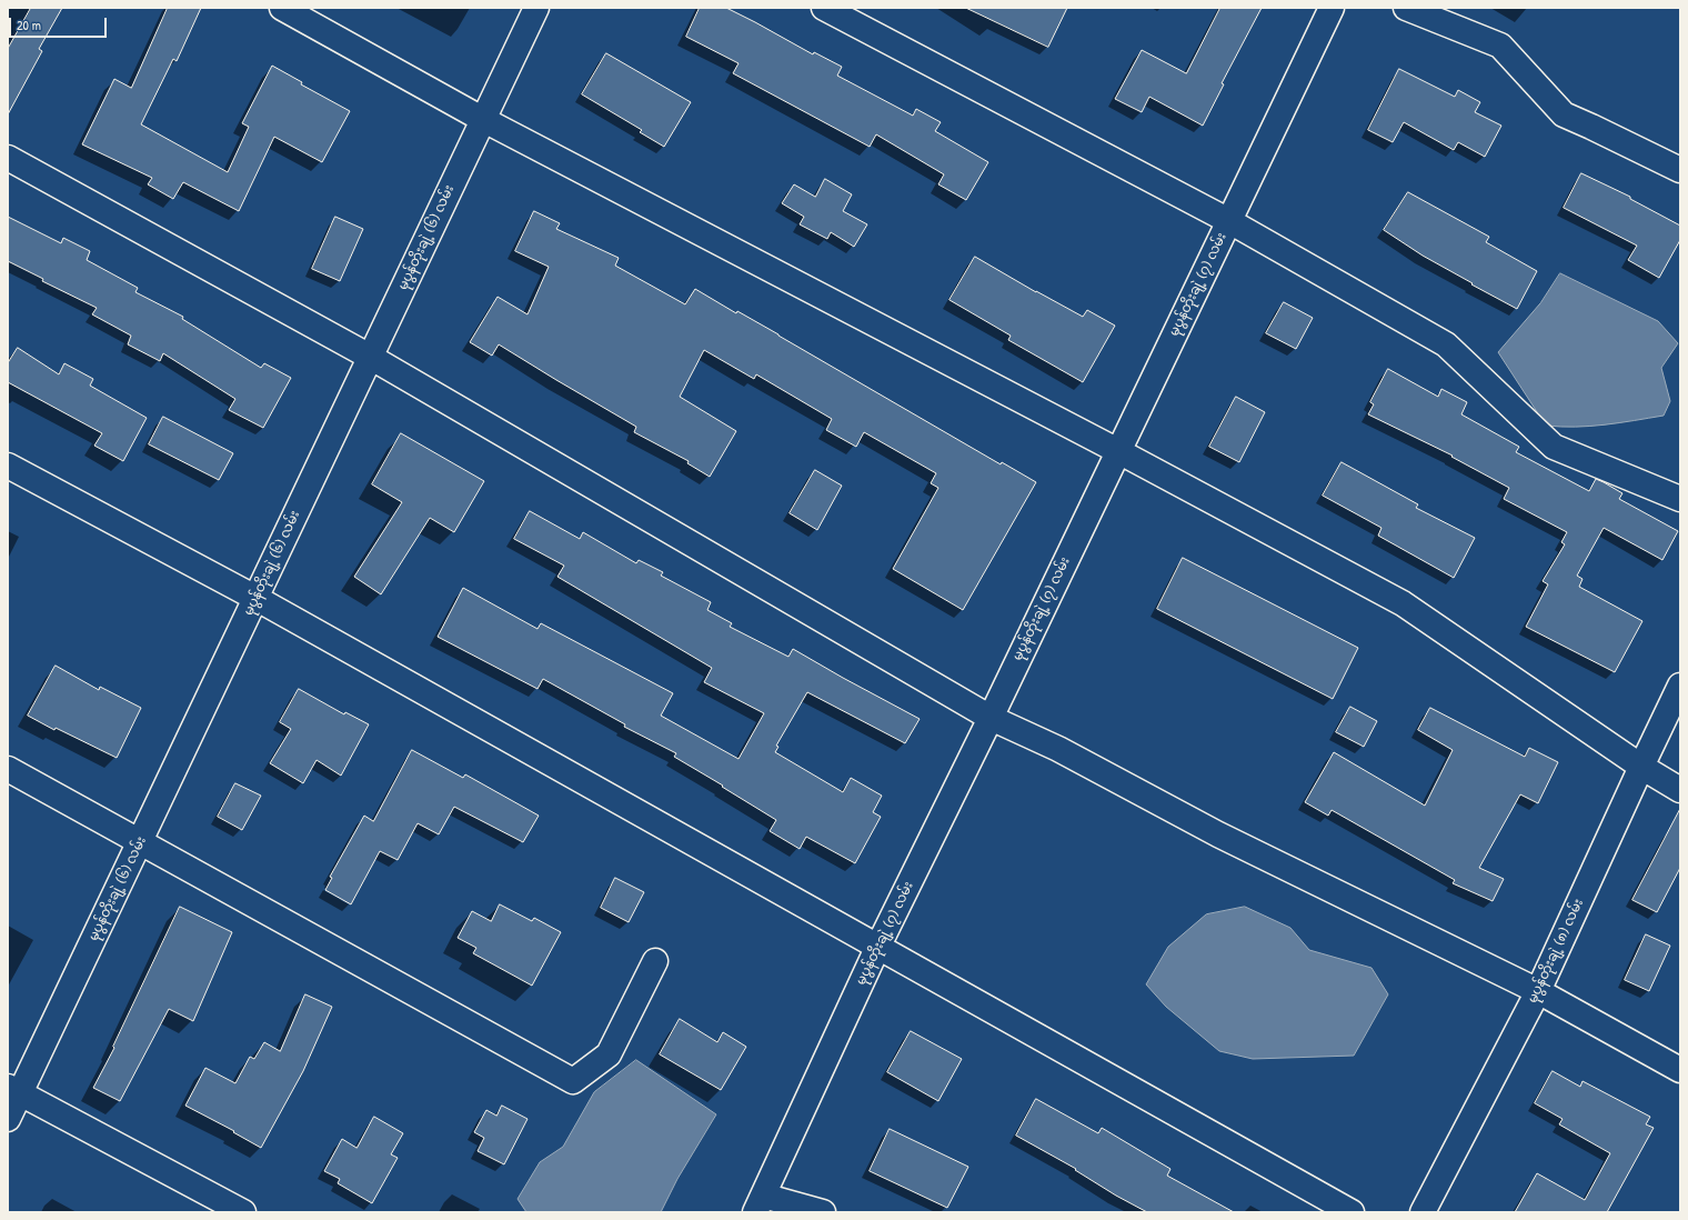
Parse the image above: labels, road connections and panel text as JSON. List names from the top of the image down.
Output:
{
  "streets": {
    "street": ["မုပွန်တိုးချဲ့ (၆) လမ်း", "မုပွန်တိုးချဲ့ (၇) လမ်း", "မုပွန်တိုးချဲ့ (၈) လမ်း"]
  },
  "scale_bar": "20 m"
}
